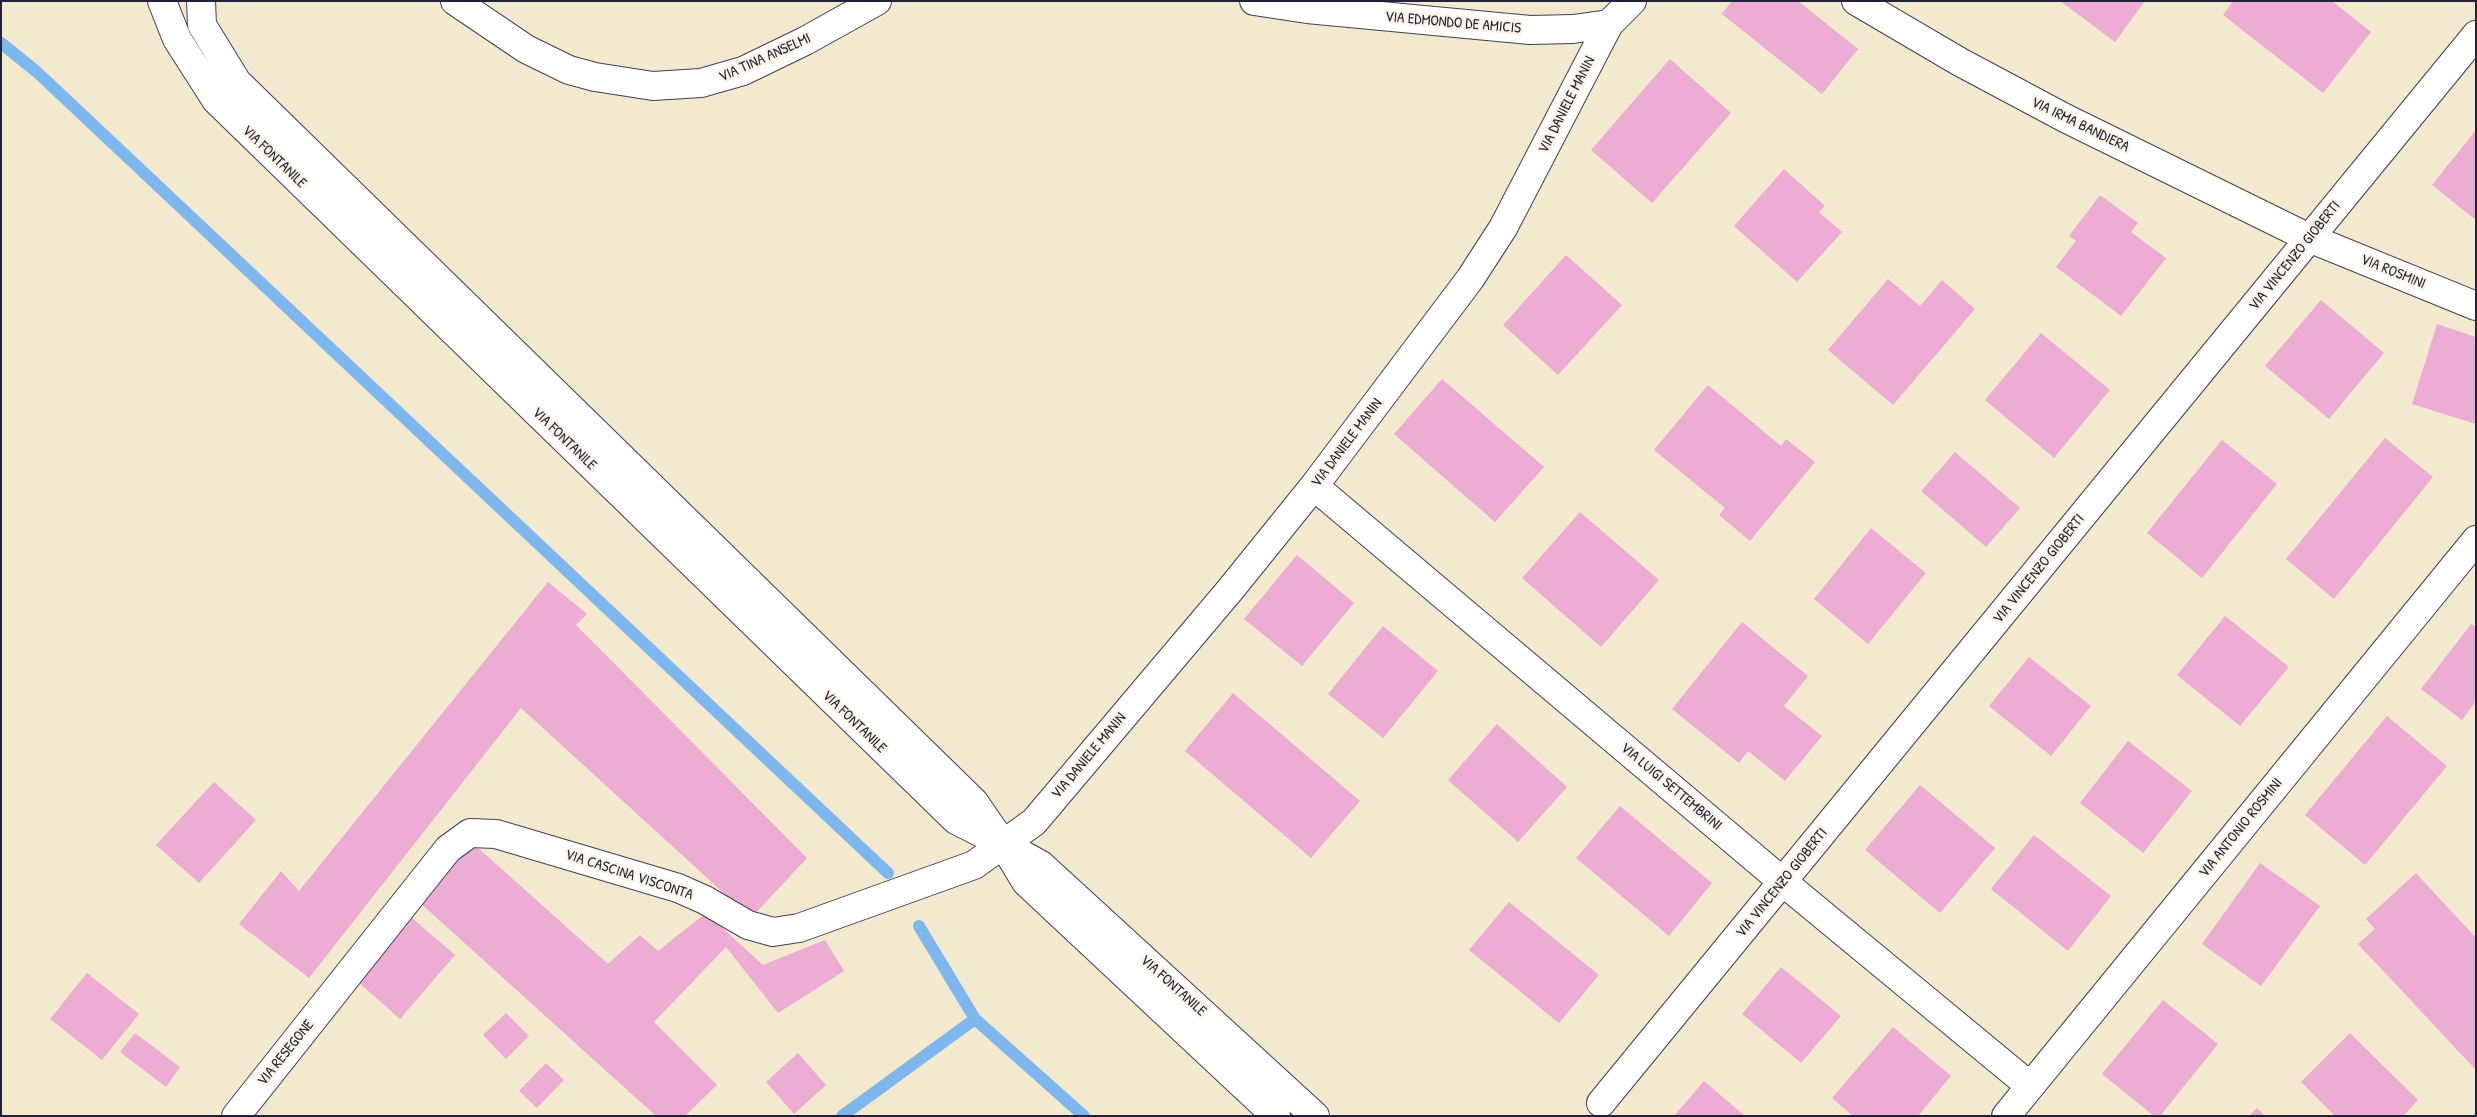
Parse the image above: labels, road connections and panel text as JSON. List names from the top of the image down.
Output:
{
  "streets": {
    "street": [
      "VIA EDMONDO DE AMICIS",
      "VIA TINA ANSELMI",
      "VIA DANIELE MANIN",
      "VIA IRMA BANDIERA",
      "VIA FONTANILE",
      "VIA VINCENZO GIOBERTI",
      "VIA ROSMINI",
      "VIA LUIGI SETTEMBRINI",
      "VIA ANTONIO ROSMINI",
      "VIA CASCINA VISCONTA",
      "VIA RESEGONE"
    ]
  },
  "crossings": [
    ["VIA EDMONDO DE AMICIS", "VIA DANIELE MANIN"],
    ["VIA DANIELE MANIN", "VIA FONTANILE"],
    ["VIA DANIELE MANIN", "VIA LUIGI SETTEMBRINI"],
    ["VIA DANIELE MANIN", "VIA CASCINA VISCONTA"],
    ["VIA IRMA BANDIERA", "VIA VINCENZO GIOBERTI"],
    ["VIA IRMA BANDIERA", "VIA ROSMINI"],
    ["VIA FONTANILE", "VIA CASCINA VISCONTA"],
    ["VIA VINCENZO GIOBERTI", "VIA ROSMINI"],
    ["VIA VINCENZO GIOBERTI", "VIA LUIGI SETTEMBRINI"],
    ["VIA LUIGI SETTEMBRINI", "VIA ANTONIO ROSMINI"],
    ["VIA CASCINA VISCONTA", "VIA RESEGONE"]
  ]
}
